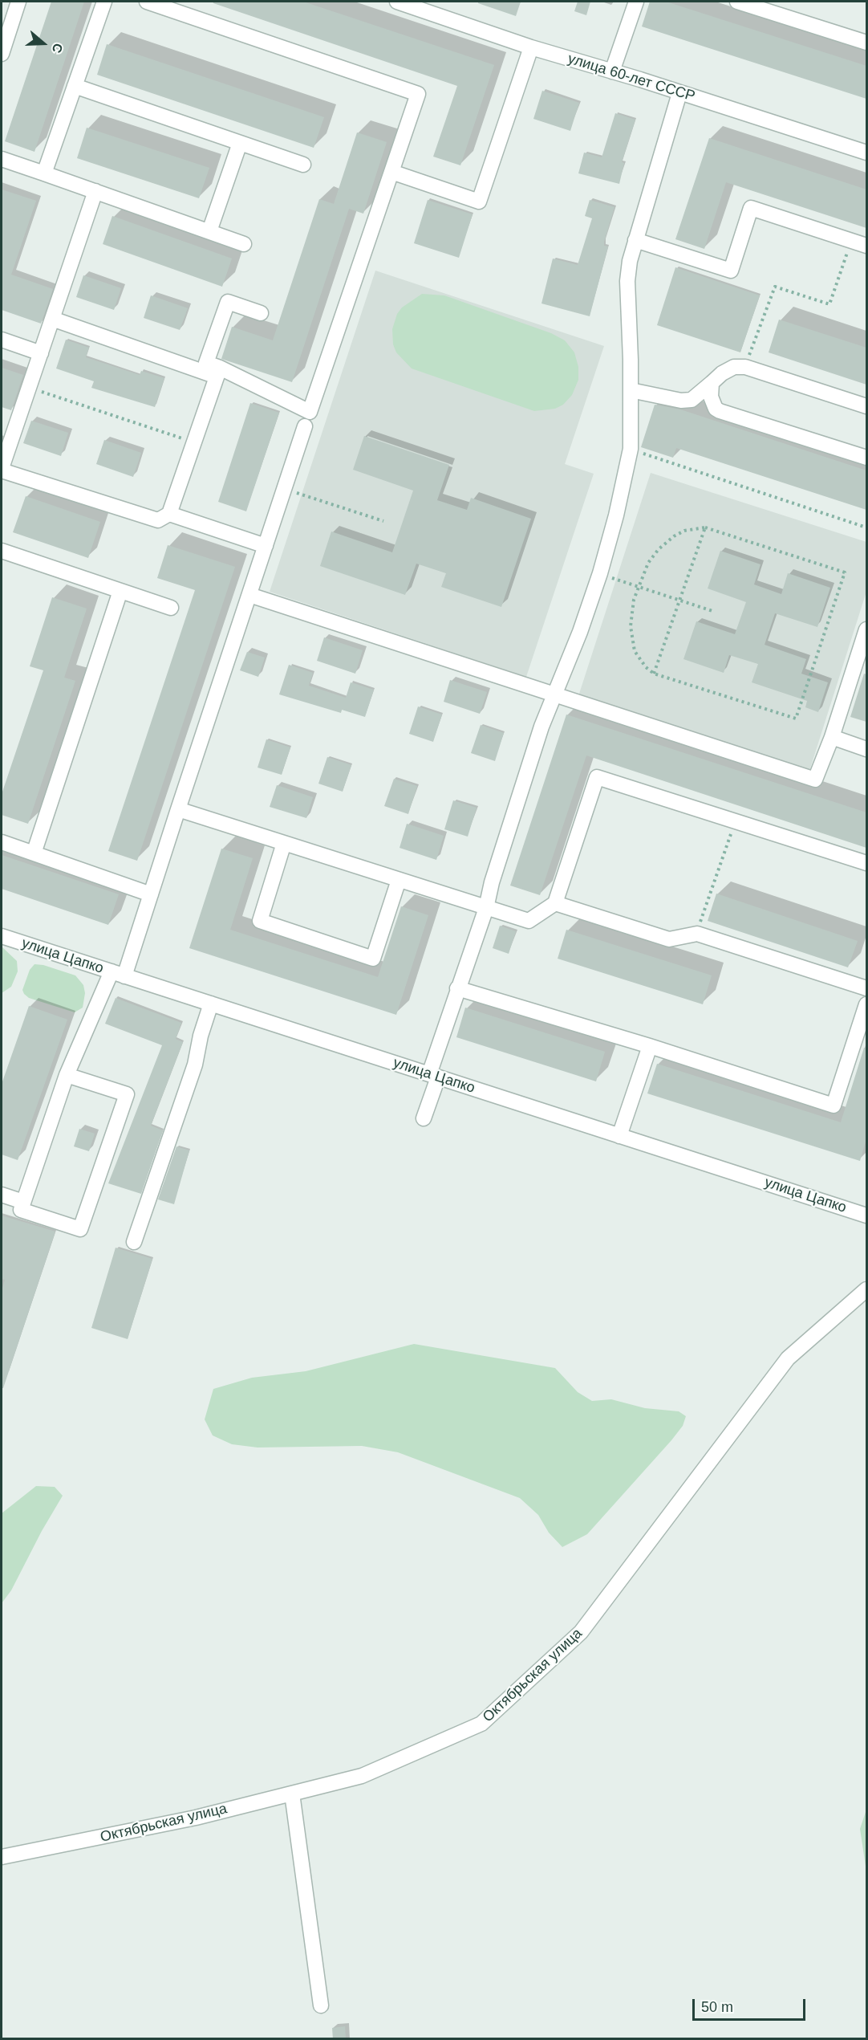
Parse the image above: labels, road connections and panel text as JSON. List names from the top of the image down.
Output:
{
  "streets": {
    "street": ["улица 60-лет СССР", "улица Цапко", "Октябрьская улица"]
  },
  "scale_bar": "50 m",
  "north": "right"
}
